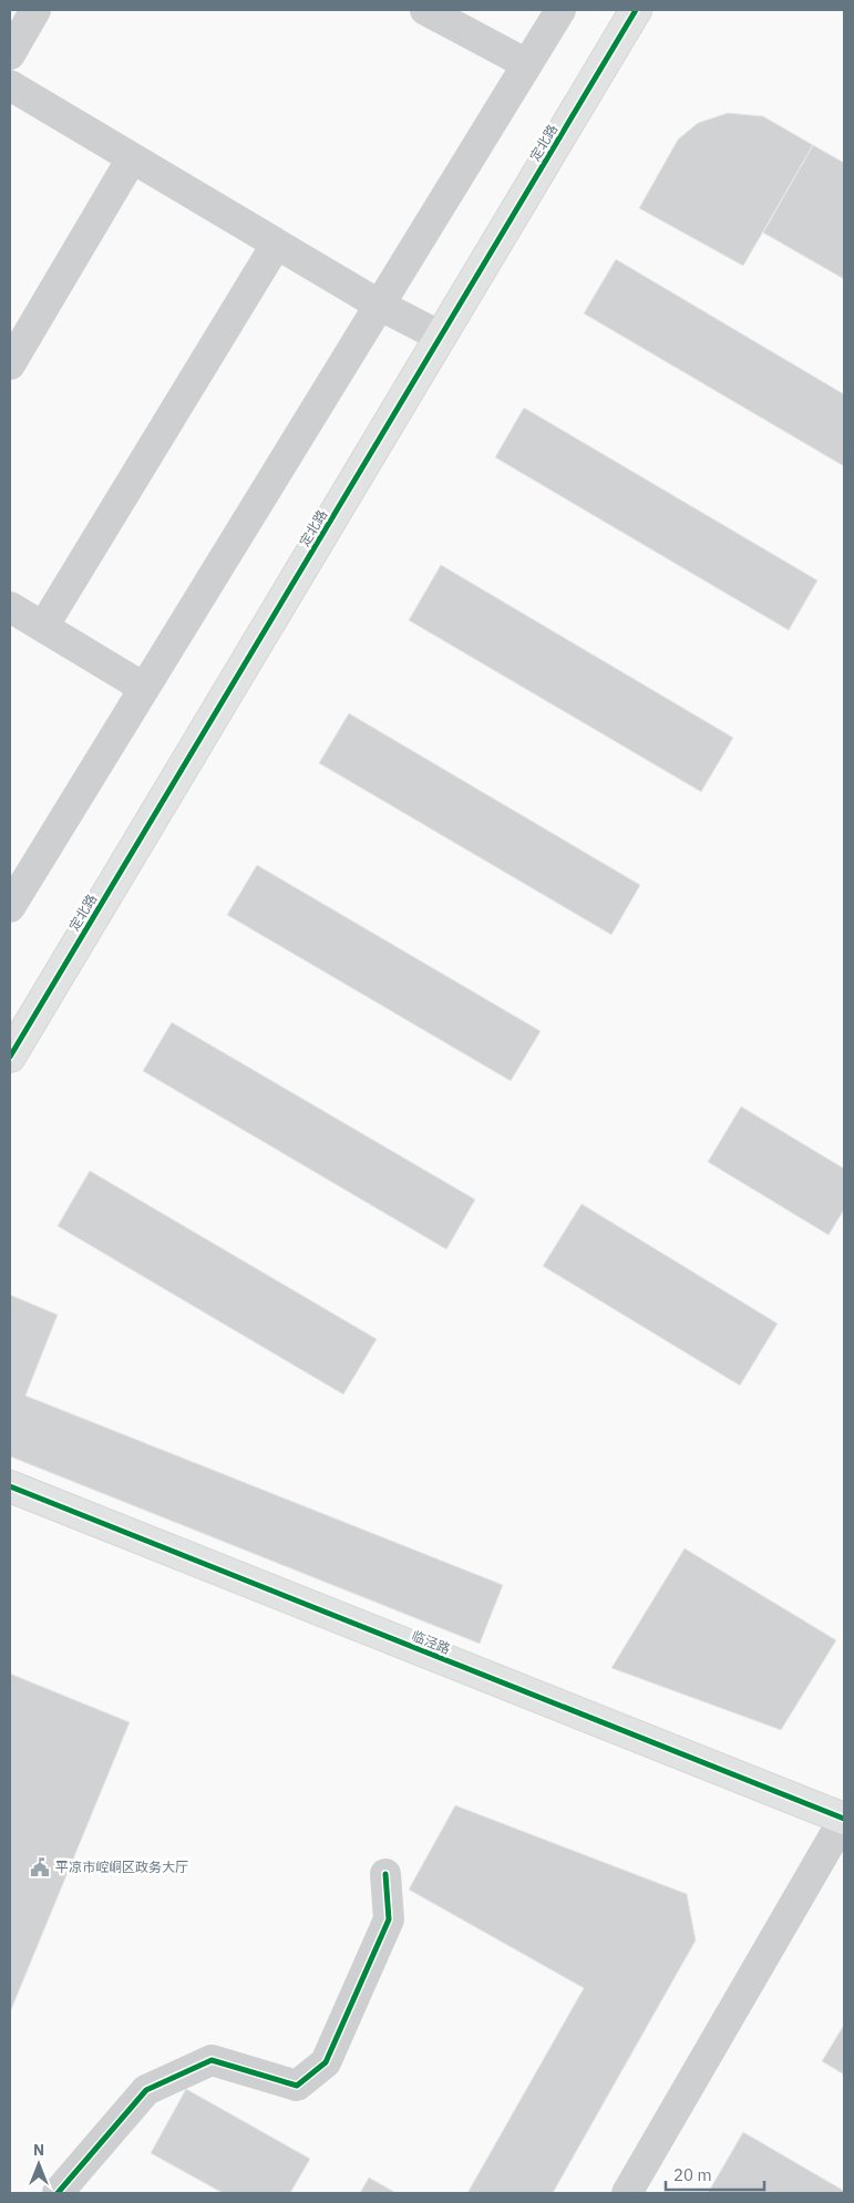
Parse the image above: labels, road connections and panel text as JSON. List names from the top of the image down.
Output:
{
  "streets": {
    "street": ["定北路", "临泾路"]
  },
  "places": {
    "public building": ["平凉市崆峒区政务大厅"]
  },
  "scale_bar": "20 m",
  "north": "top"
}
